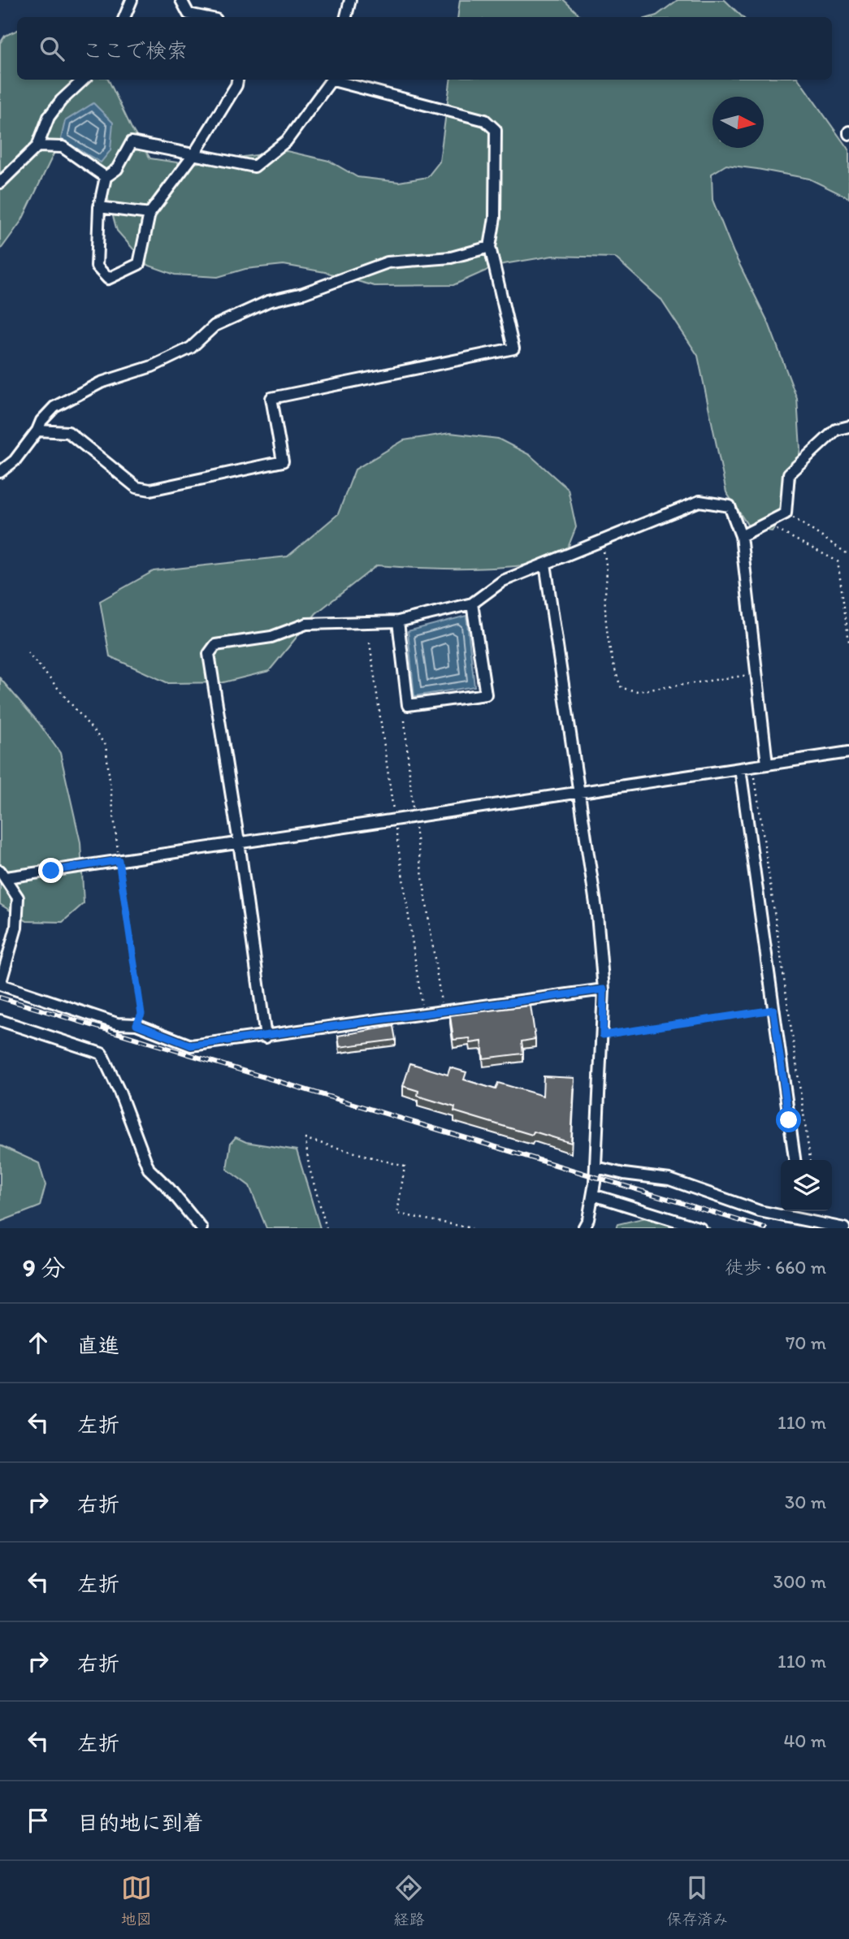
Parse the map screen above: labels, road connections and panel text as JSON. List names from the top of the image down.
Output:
{
  "north": "right",
  "page": {
    "search": "ここで検索",
    "heading": ["9 分", "徒歩 · 660 m"],
    "list": [
      ["直進", "70 m"],
      ["左折", "110 m"],
      ["右折", "30 m"],
      ["左折", "300 m"],
      ["右折", "110 m"],
      ["左折", "40 m"],
      "目的地に到着"
    ],
    "nav": ["地図", "経路", "保存済み"]
  }
}
